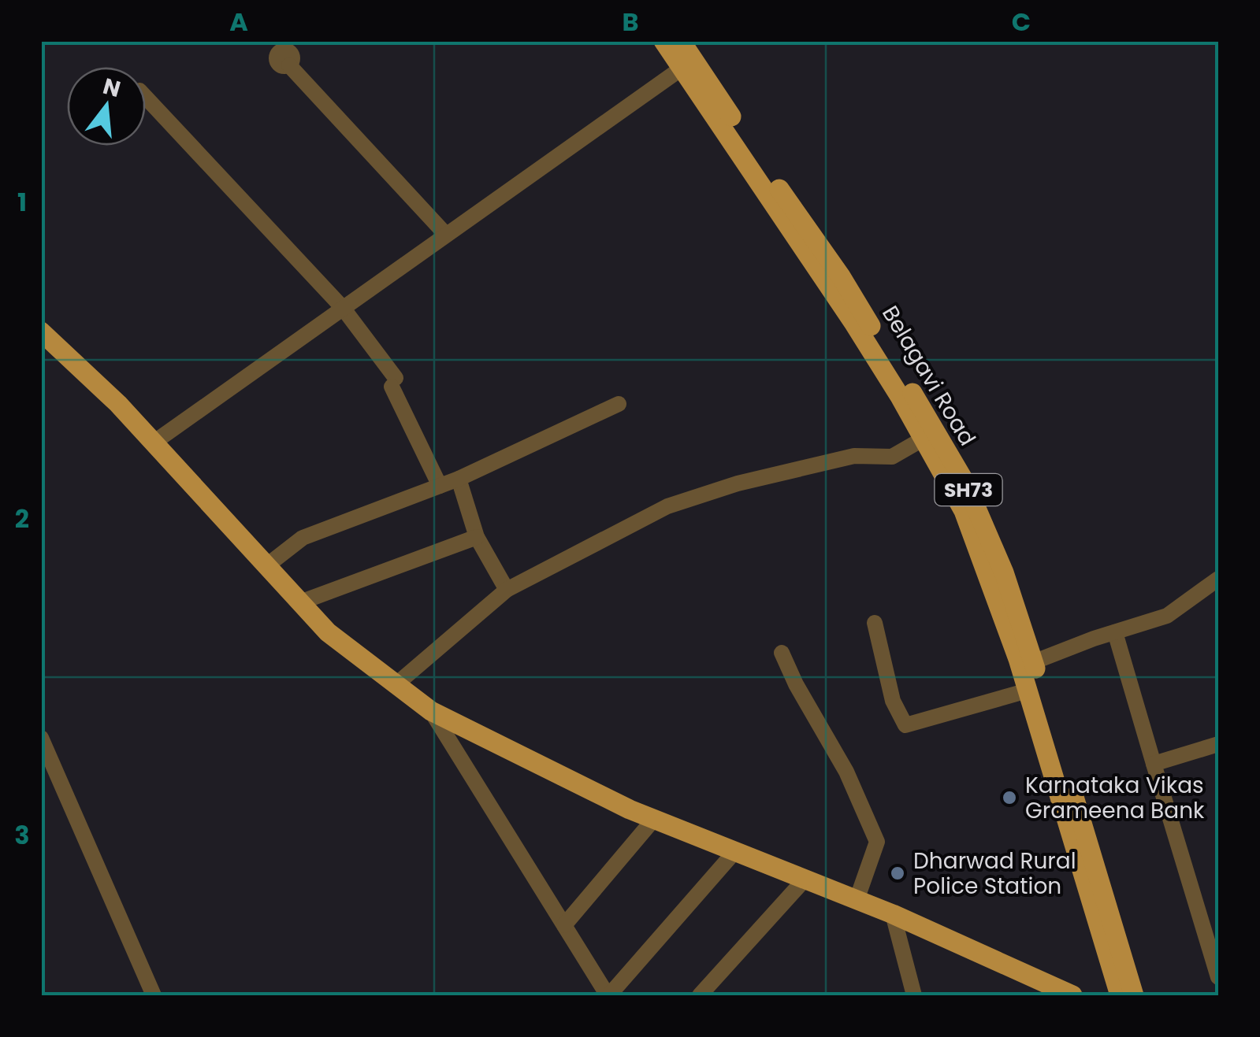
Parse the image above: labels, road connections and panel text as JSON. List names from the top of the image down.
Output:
{
  "streets": {
    "main road": ["Belagavi Road", "SH73"]
  },
  "places": ["Karnataka Vikas Grameena Bank", "Dharwad Rural Police Station"],
  "north": "top",
  "grid": {
    "columns": ["A", "B", "C"],
    "rows": ["1", "2", "3"]
  }
}
